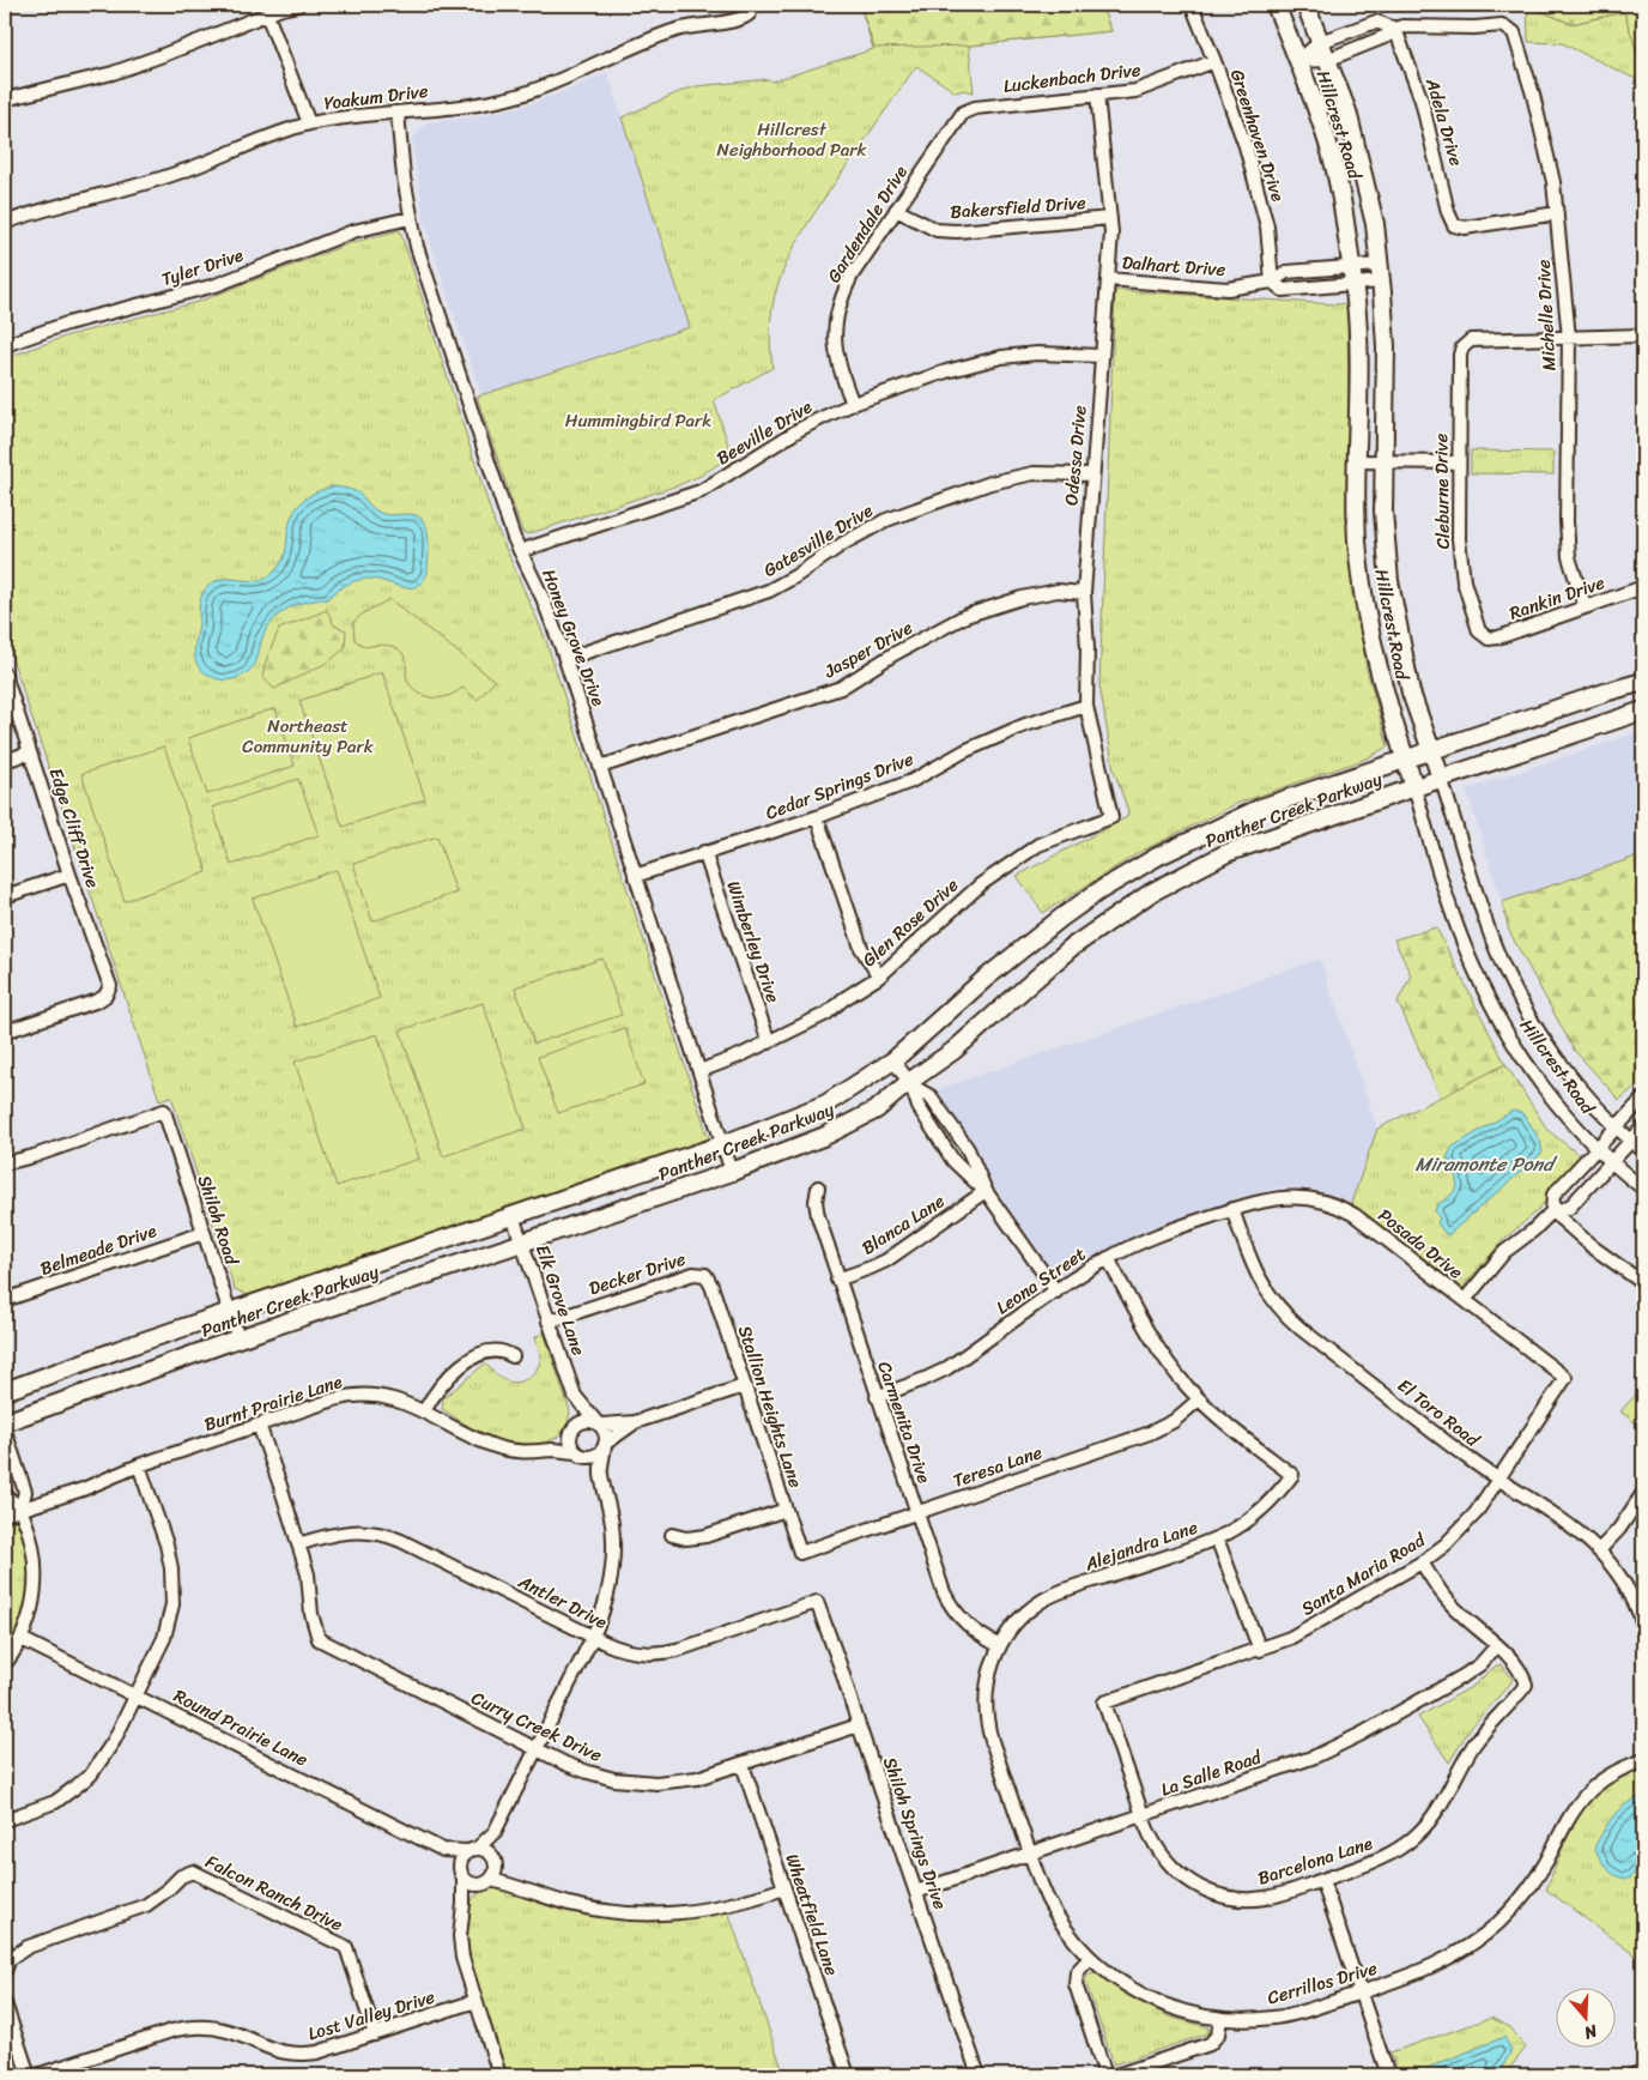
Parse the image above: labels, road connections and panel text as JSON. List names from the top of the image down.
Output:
{
  "streets": {
    "main road": ["Hillcrest Road", "Panther Creek Parkway"],
    "street": [
      "Luckenbach Drive",
      "Yoakum Drive",
      "Adela Drive",
      "Greenhaven Drive",
      "Bakersfield Drive",
      "Gardendale Drive",
      "Dalhart Drive",
      "Tyler Drive",
      "Michelle Drive",
      "Beeville Drive",
      "Odessa Drive",
      "Cleburne Drive",
      "Gatesville Drive",
      "Rankin Drive",
      "Honey Grove Drive",
      "Jasper Drive",
      "Cedar Springs Drive",
      "Edge Cliff Drive",
      "Glen Rose Drive",
      "Wimberley Drive",
      "Shiloh Road",
      "Blanca Lane",
      "Posada Drive",
      "Belmeade Drive",
      "Decker Drive",
      "Leona Street",
      "Elk Grove Lane",
      "Burnt Prairie Lane",
      "Stallion Heights Lane",
      "El Toro Road",
      "Carmenita Drive",
      "Teresa Lane",
      "Alejandra Lane",
      "Santa Maria Road",
      "Antler Drive",
      "Curry Creek Drive",
      "Round Prairie Lane",
      "La Salle Road",
      "Shiloh Springs Drive",
      "Barcelona Lane",
      "Falcon Ranch Drive",
      "Wheatfield Lane",
      "Cerrillos Drive",
      "Lost Valley Drive"
    ]
  },
  "crossings": [
    ["Luckenbach Drive", "Greenhaven Drive"],
    ["Luckenbach Drive", "Gardendale Drive"],
    ["Luckenbach Drive", "Odessa Drive"],
    ["Yoakum Drive", "Honey Grove Drive"],
    ["Adela Drive", "Michelle Drive"],
    ["Hillcrest Road", "Dalhart Drive"],
    ["Hillcrest Road", "Panther Creek Parkway"],
    ["Greenhaven Drive", "Dalhart Drive"],
    ["Bakersfield Drive", "Gardendale Drive"],
    ["Bakersfield Drive", "Odessa Drive"],
    ["Gardendale Drive", "Beeville Drive"],
    ["Dalhart Drive", "Odessa Drive"],
    ["Tyler Drive", "Honey Grove Drive"],
    ["Michelle Drive", "Cleburne Drive"],
    ["Michelle Drive", "Rankin Drive"],
    ["Beeville Drive", "Odessa Drive"],
    ["Beeville Drive", "Honey Grove Drive"],
    ["Odessa Drive", "Gatesville Drive"],
    ["Odessa Drive", "Jasper Drive"],
    ["Odessa Drive", "Cedar Springs Drive"],
    ["Odessa Drive", "Glen Rose Drive"],
    ["Cleburne Drive", "Rankin Drive"],
    ["Gatesville Drive", "Honey Grove Drive"],
    ["Honey Grove Drive", "Jasper Drive"],
    ["Honey Grove Drive", "Cedar Springs Drive"],
    ["Honey Grove Drive", "Panther Creek Parkway"],
    ["Honey Grove Drive", "Glen Rose Drive"],
    ["Cedar Springs Drive", "Wimberley Drive"],
    ["Panther Creek Parkway", "Shiloh Road"],
    ["Panther Creek Parkway", "Elk Grove Lane"],
    ["Glen Rose Drive", "Wimberley Drive"],
    ["Shiloh Road", "Belmeade Drive"],
    ["Blanca Lane", "Carmenita Drive"],
    ["Posada Drive", "Leona Street"],
    ["Posada Drive", "El Toro Road"],
    ["Posada Drive", "Santa Maria Road"],
    ["Decker Drive", "Elk Grove Lane"],
    ["Decker Drive", "Stallion Heights Lane"],
    ["Leona Street", "El Toro Road"],
    ["Leona Street", "Carmenita Drive"],
    ["Elk Grove Lane", "Burnt Prairie Lane"],
    ["Stallion Heights Lane", "Teresa Lane"],
    ["El Toro Road", "Santa Maria Road"],
    ["Carmenita Drive", "Teresa Lane"],
    ["Carmenita Drive", "Alejandra Lane"],
    ["Carmenita Drive", "Cerrillos Drive"],
    ["Teresa Lane", "Alejandra Lane"],
    ["Alejandra Lane", "Cerrillos Drive"],
    ["Santa Maria Road", "Barcelona Lane"],
    ["Antler Drive", "Curry Creek Drive"],
    ["Antler Drive", "Shiloh Springs Drive"],
    ["Curry Creek Drive", "Shiloh Springs Drive"],
    ["Curry Creek Drive", "Wheatfield Lane"],
    ["La Salle Road", "Shiloh Springs Drive"],
    ["La Salle Road", "Barcelona Lane"],
    ["La Salle Road", "Cerrillos Drive"],
    ["Falcon Ranch Drive", "Lost Valley Drive"]
  ],
  "water": ["Miramonte Pond"],
  "parks": ["Hillcrest Neighborhood Park", "Hummingbird Park", "Northeast Community Park"],
  "north": "bottom"
}
